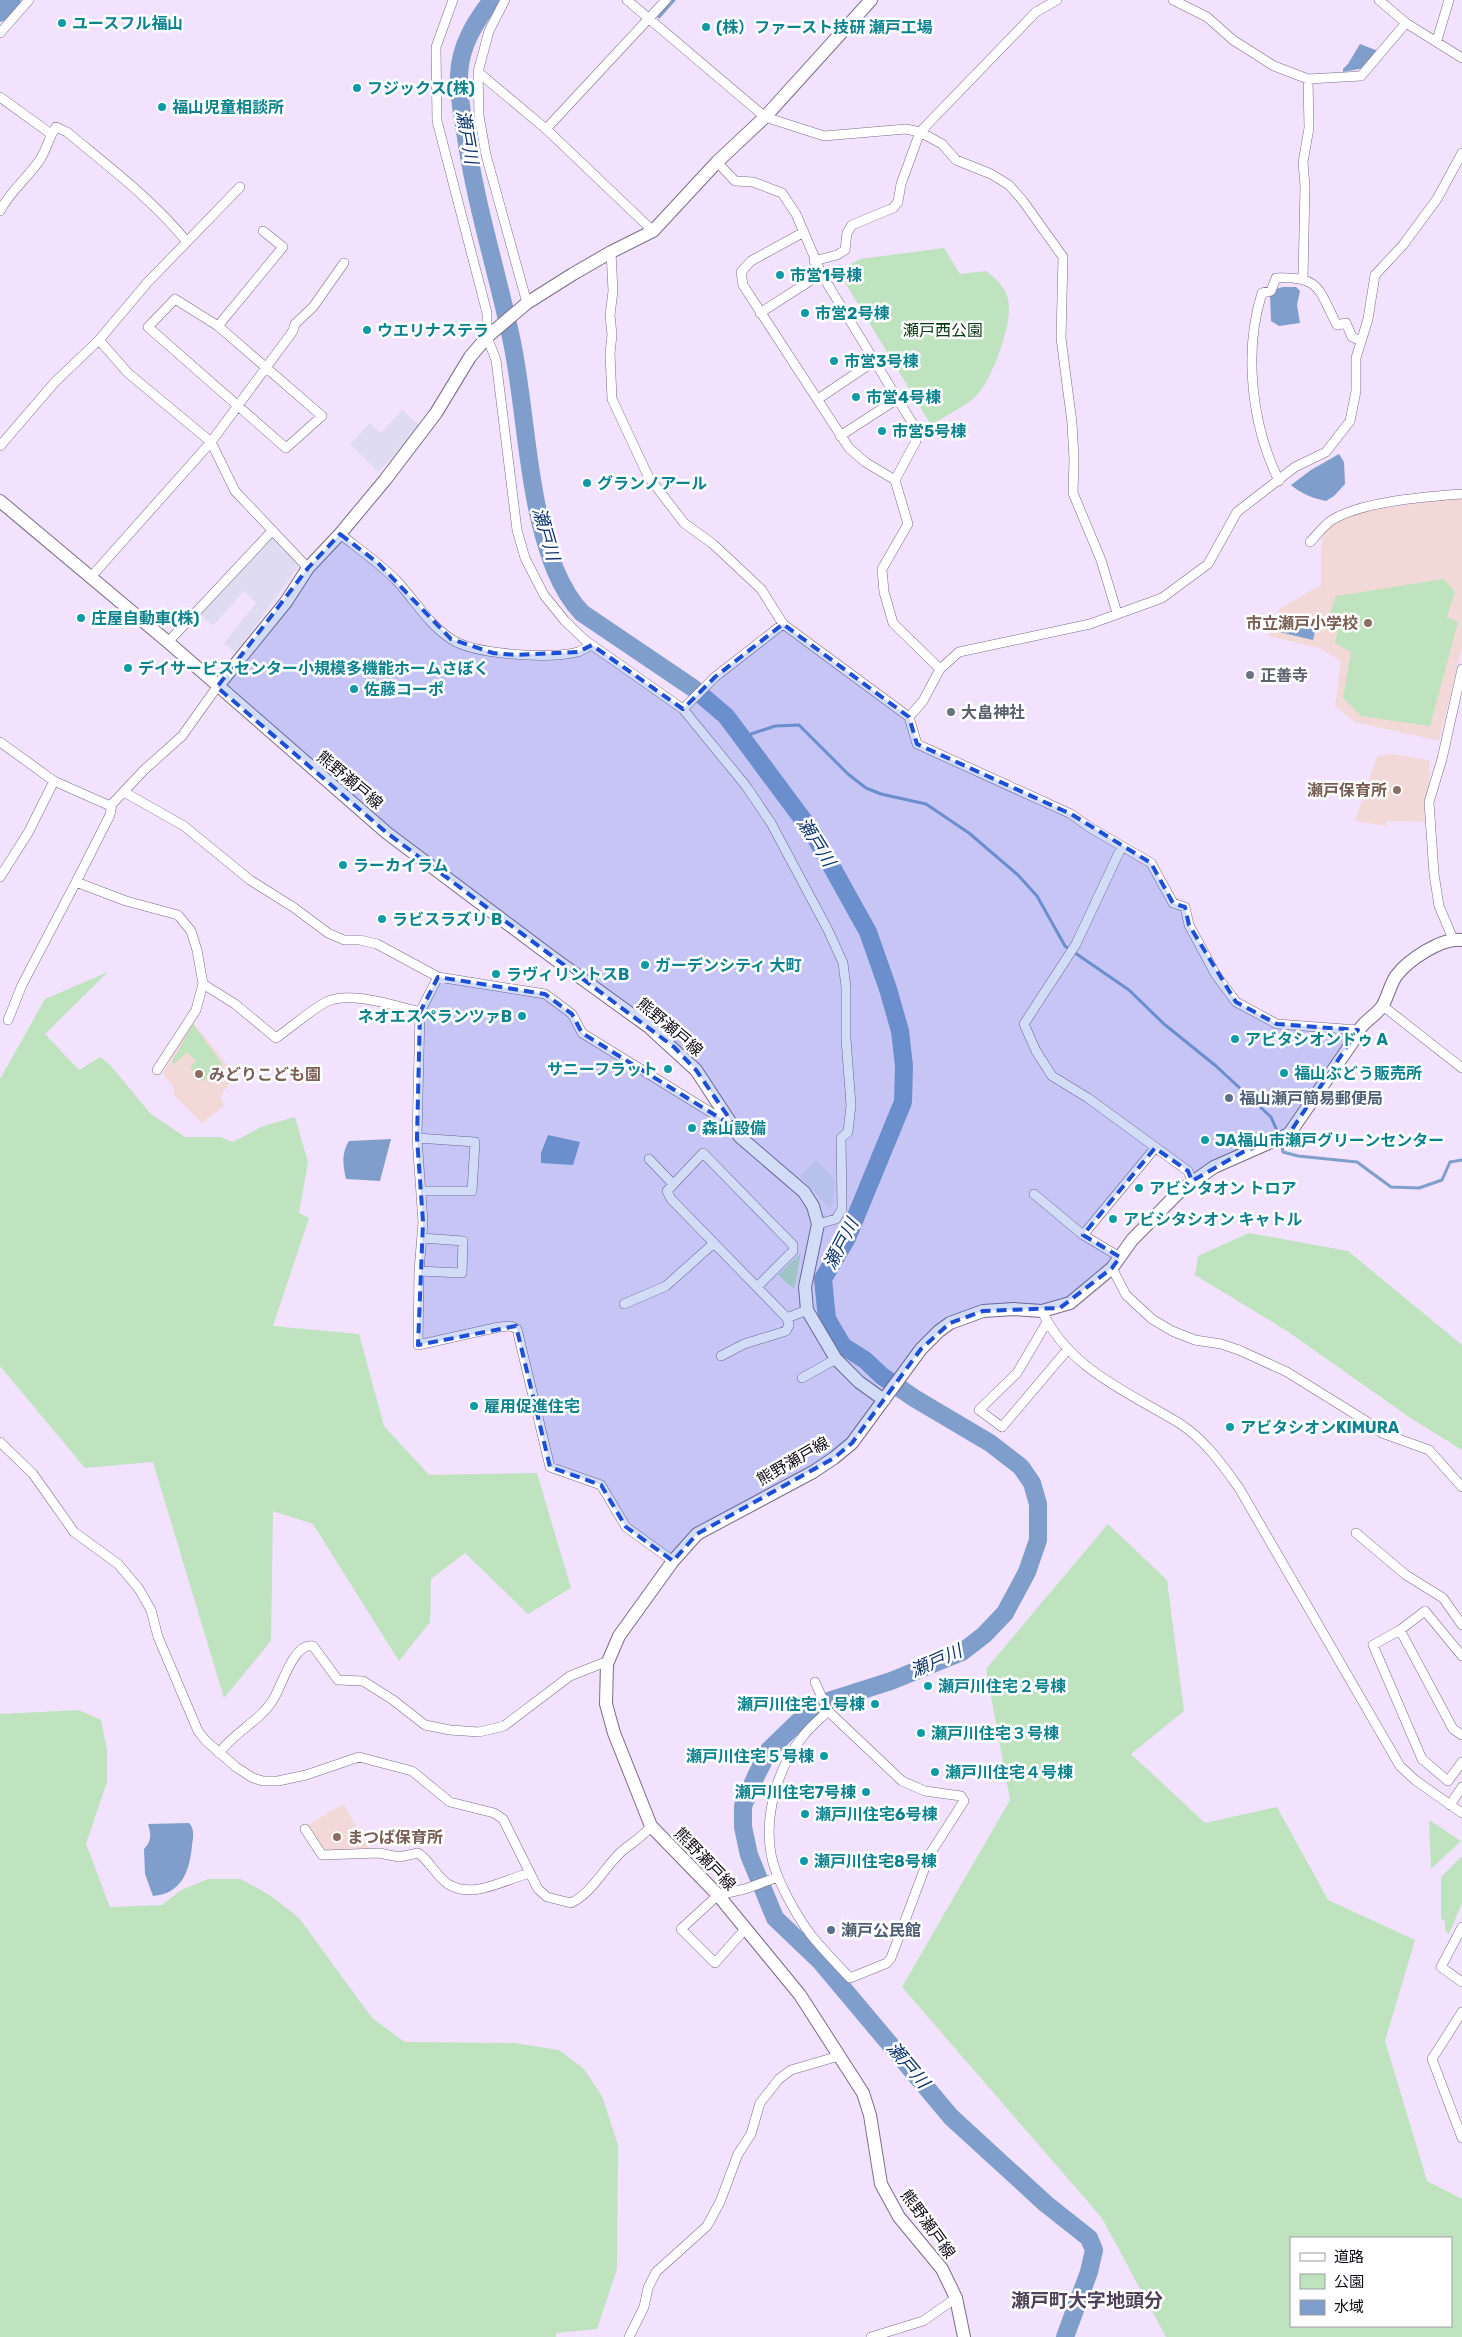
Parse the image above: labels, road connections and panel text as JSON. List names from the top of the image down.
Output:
{
  "streets": {
    "main road": ["熊野瀬戸線"]
  },
  "districts": ["瀬戸町大字地頭分"],
  "water": ["瀬戸川"],
  "parks": ["瀬戸西公園"],
  "places": [
    "ユースフル福山",
    "(株）ファースト技研 瀬戸工場",
    "フジックス(株)",
    "福山児童相談所",
    "市営1号棟",
    "市営2号棟",
    "ウエリナステラ",
    "市営3号棟",
    "市営4号棟",
    "市営5号棟",
    "グランノアール",
    "庄屋自動車(株)",
    "市立瀬戸小学校",
    "デイサービスセンター小規模多機能ホームさぼく",
    "正善寺",
    "佐藤コーポ",
    "大畠神社",
    "瀬戸保育所",
    "ラーカイラム",
    "ラビスラズリ B",
    "ガーデンシティ 大町",
    "ラヴィリントスB",
    "ネオエスペランツァB",
    "アビタシオンドゥ A",
    "サニーフラット",
    "福山ぶどう販売所",
    "みどりこども園",
    "福山瀬戸簡易郵便局",
    "森山設備",
    "JA福山市瀬戸グリーンセンター",
    "アビシタオン トロア",
    "アビシタシオン キャトル",
    "雇用促進住宅",
    "アビタシオンKIMURA",
    "瀬戸川住宅２号棟",
    "瀬戸川住宅１号棟",
    "瀬戸川住宅３号棟",
    "瀬戸川住宅５号棟",
    "瀬戸川住宅４号棟",
    "瀬戸川住宅7号棟",
    "瀬戸川住宅6号棟",
    "まつば保育所",
    "瀬戸川住宅8号棟",
    "瀬戸公民館"
  ],
  "legend": ["道路", "公園", "水域"]
}
